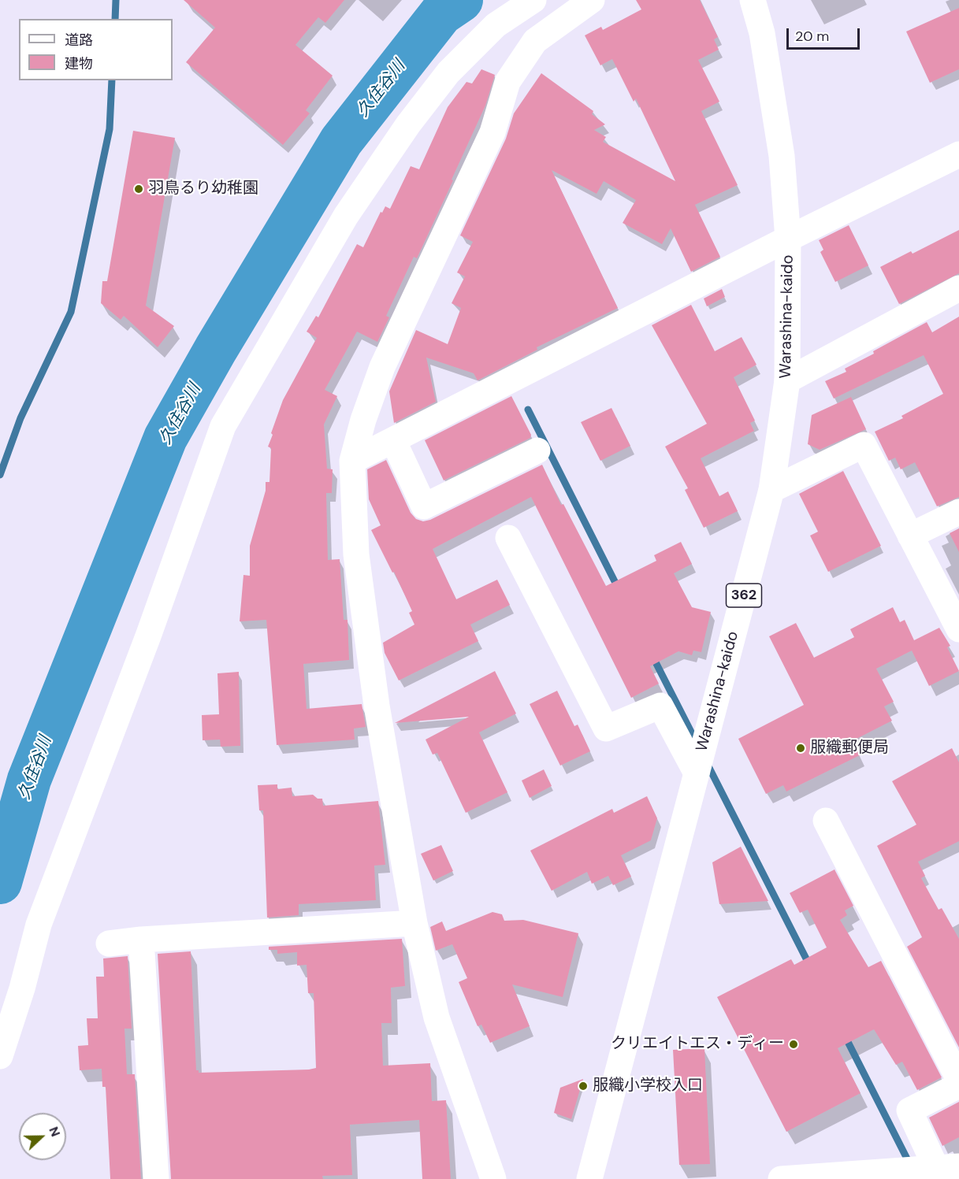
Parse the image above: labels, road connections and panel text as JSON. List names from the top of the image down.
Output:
{
  "streets": {
    "main road": ["Warashina-kaido", "362"]
  },
  "water": ["久住谷川"],
  "places": [
    "羽鳥るり幼稚園",
    "服織郵便局",
    "クリエイトエス・ディー",
    "服織小学校入口"
  ],
  "legend": ["道路", "建物"],
  "scale_bar": "20 m",
  "north": "right"
}
